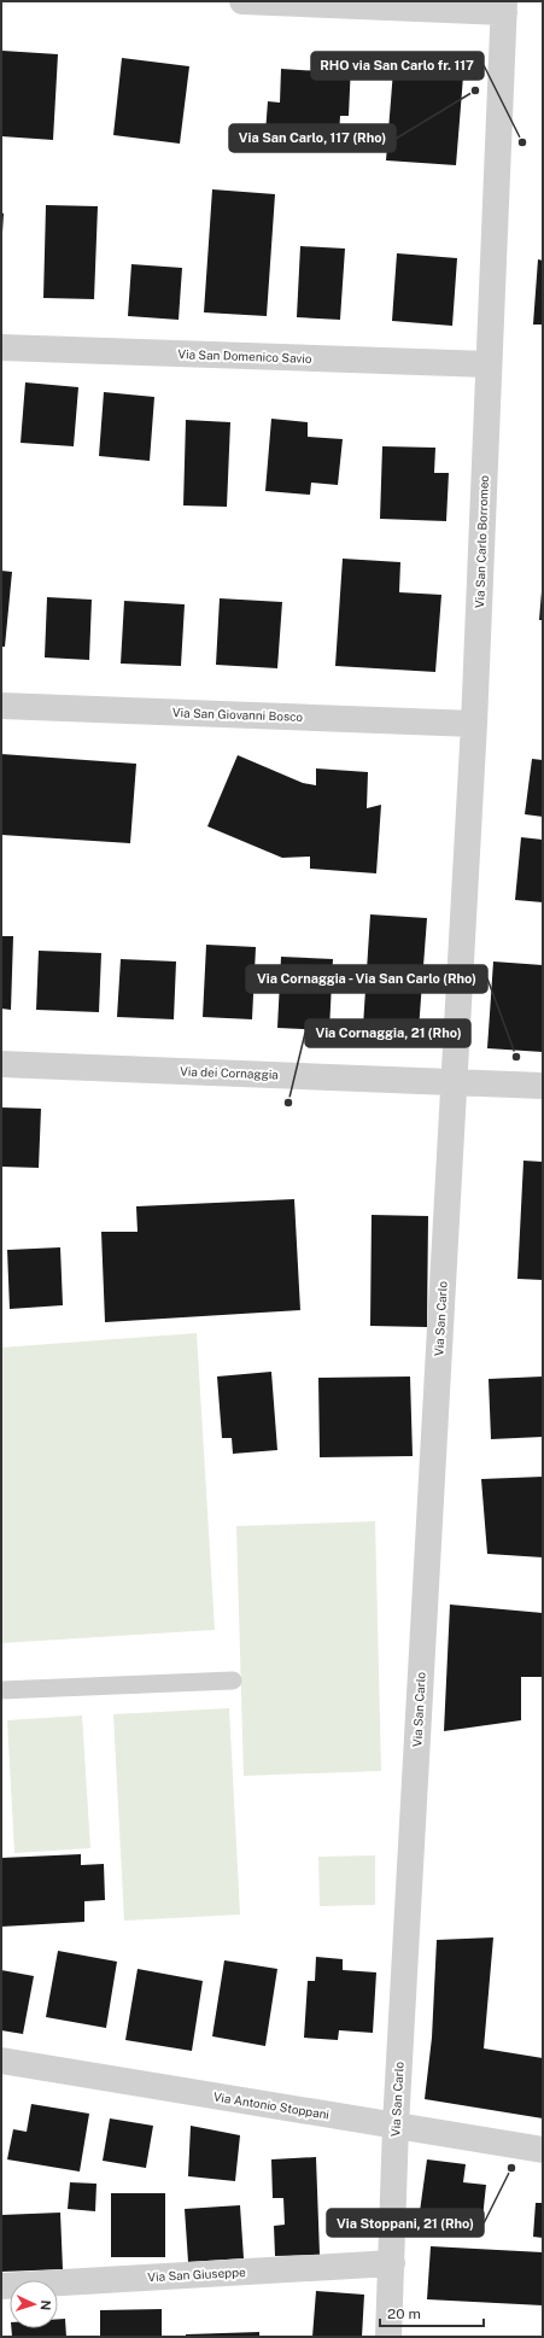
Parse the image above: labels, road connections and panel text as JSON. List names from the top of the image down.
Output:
{
  "streets": {
    "street": [
      "Via San Domenico Savio",
      "Via San Carlo Borromeo",
      "Via San Giovanni Bosco",
      "Via dei Cornaggia",
      "Via San Carlo",
      "Via Antonio Stoppani",
      "Via San Giuseppe"
    ]
  },
  "crossings": [
    ["Via San Domenico Savio", "Via San Carlo Borromeo"],
    ["Via San Carlo Borromeo", "Via San Giovanni Bosco"],
    ["Via San Carlo Borromeo", "Via dei Cornaggia"],
    ["Via San Carlo Borromeo", "Via San Carlo"],
    ["Via dei Cornaggia", "Via San Carlo"],
    ["Via San Carlo", "Via Antonio Stoppani"],
    ["Via San Carlo", "Via San Giuseppe"]
  ],
  "places": [
    "Via San Carlo, 117 (Rho)",
    "RHO via San Carlo fr. 117",
    "Via Cornaggia - Via San Carlo (Rho)",
    "Via Cornaggia, 21 (Rho)",
    "Via Stoppani, 21 (Rho)"
  ],
  "scale_bar": "20 m",
  "north": "right"
}
